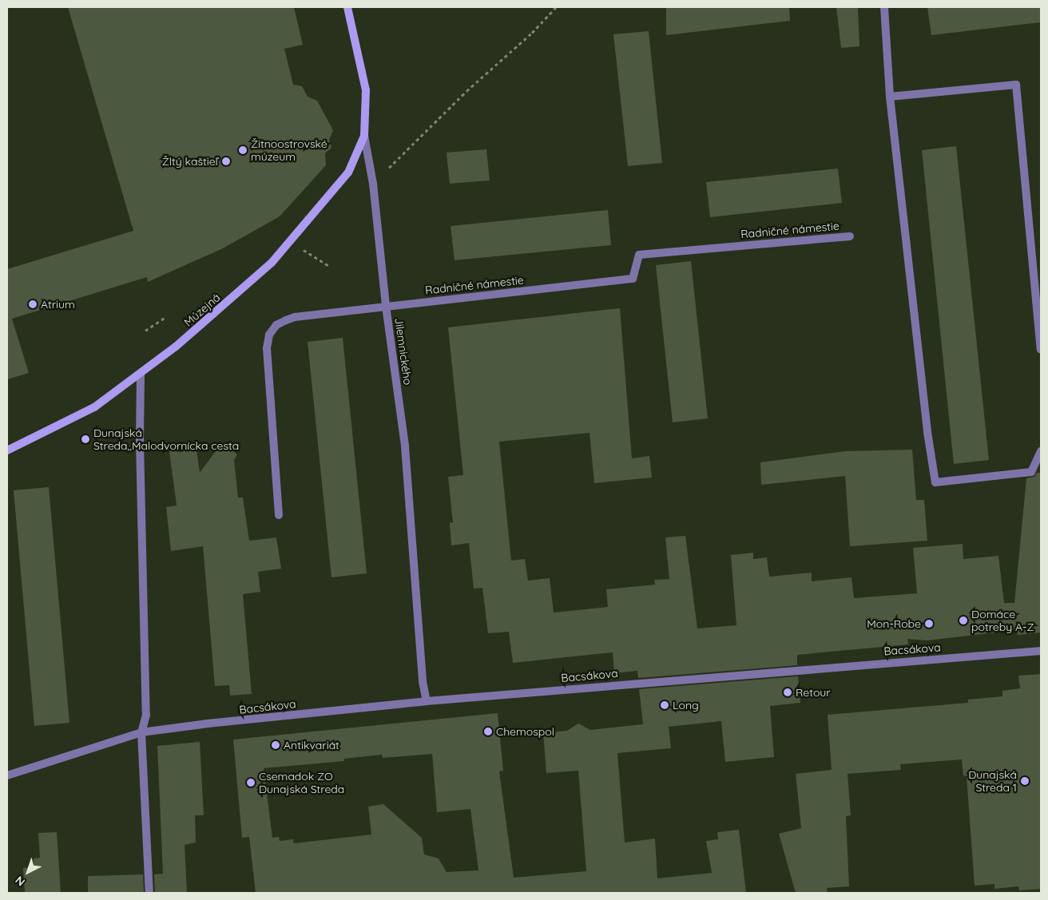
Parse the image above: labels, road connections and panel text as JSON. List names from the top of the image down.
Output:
{
  "streets": {
    "street": [
      "Radničné námestie",
      "Múzejná",
      "Jilemnického",
      "Bacsákova"
    ]
  },
  "crossings": [
    ["Radničné námestie", "Jilemnického"],
    ["Múzejná", "Jilemnického"],
    ["Jilemnického", "Bacsákova"]
  ],
  "places": [
    "Žitnoostrovské múzeum",
    "Žltý kaštieľ",
    "Atrium",
    "Dunajská Streda,,Malodvornícka cesta",
    "Domáce potreby A-Z",
    "Mon-Robe",
    "Retour",
    "Long",
    "Chemospol",
    "Antikvariát",
    "Dunajská Streda 1",
    "Csemadok ZO Dunajská Streda"
  ],
  "north": "bottom left"
}
